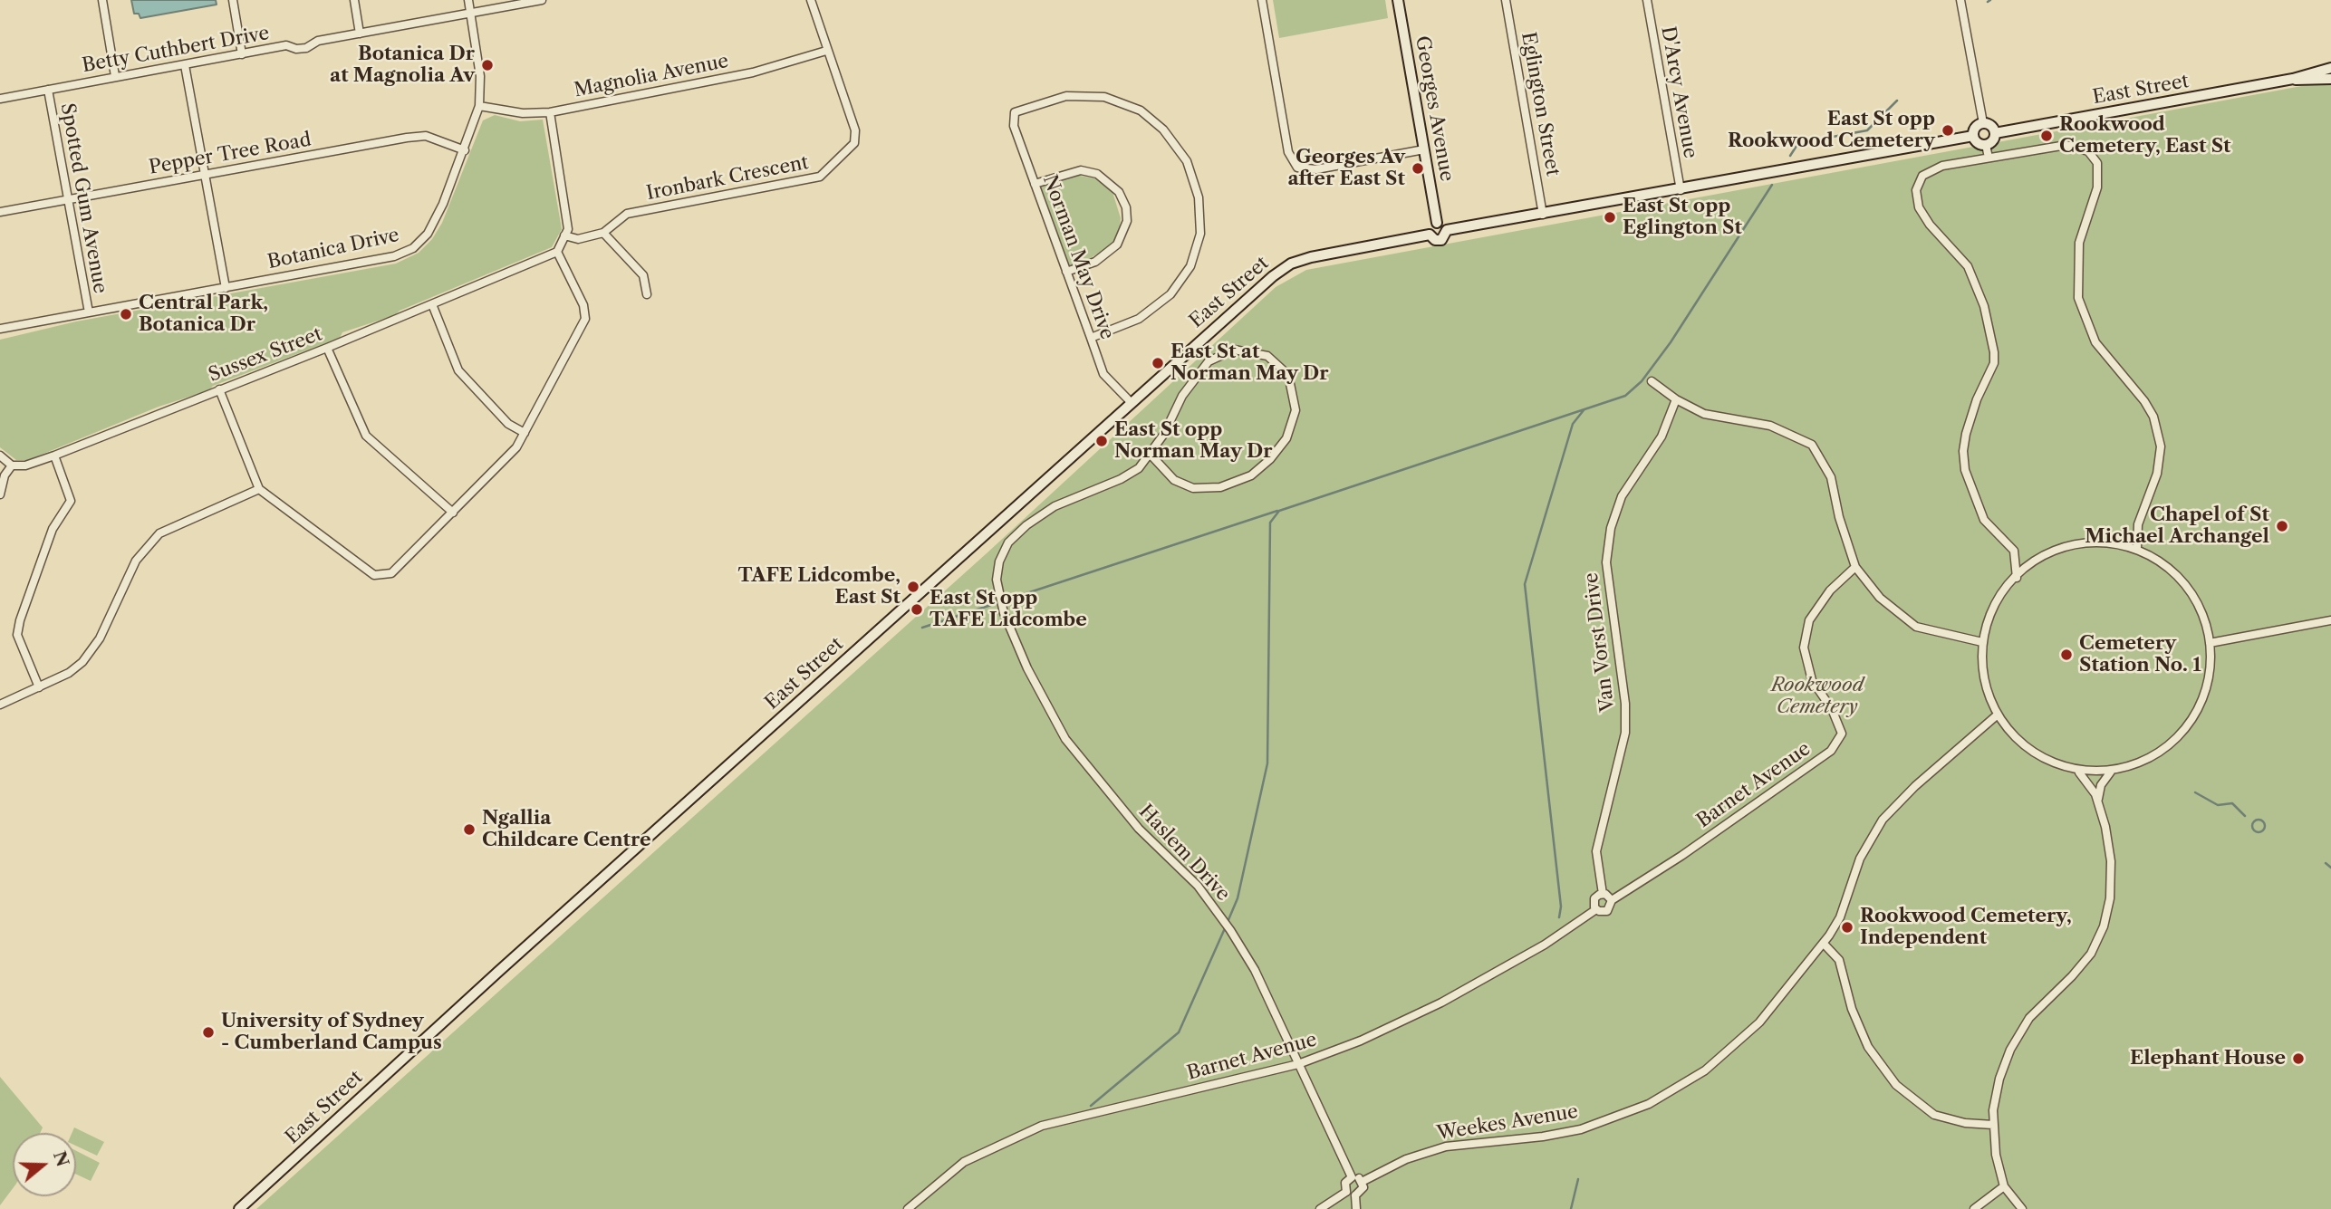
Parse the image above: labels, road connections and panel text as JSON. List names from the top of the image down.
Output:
{
  "streets": {
    "main road": ["East Street", "Georges Avenue"],
    "street": [
      "Betty Cuthbert Drive",
      "Magnolia Avenue",
      "D'Arcy Avenue",
      "Eglington Street",
      "Pepper Tree Road",
      "Ironbark Crescent",
      "Spotted Gum Avenue",
      "Botanica Drive",
      "Norman May Drive",
      "Sussex Street",
      "Van Vorst Drive",
      "Barnet Avenue",
      "Haslem Drive",
      "Weekes Avenue"
    ]
  },
  "crossings": [
    ["Betty Cuthbert Drive", "Spotted Gum Avenue"],
    ["Betty Cuthbert Drive", "Botanica Drive"],
    ["Magnolia Avenue", "Ironbark Crescent"],
    ["Magnolia Avenue", "Botanica Drive"],
    ["East Street", "Georges Avenue"],
    ["East Street", "Norman May Drive"],
    ["Pepper Tree Road", "Spotted Gum Avenue"],
    ["Pepper Tree Road", "Botanica Drive"],
    ["Spotted Gum Avenue", "Botanica Drive"],
    ["Van Vorst Drive", "Barnet Avenue"],
    ["Barnet Avenue", "Haslem Drive"],
    ["Haslem Drive", "Weekes Avenue"]
  ],
  "parks": ["Rookwood Cemetery"],
  "places": [
    "Botanica Dr at Magnolia Av",
    "East St opp Rookwood Cemetery",
    "Rookwood Cemetery, East St",
    "Georges Av after East St",
    "East St opp Eglington St",
    "Central Park, Botanica Dr",
    "East St at Norman May Dr",
    "East St opp Norman May Dr",
    "Chapel of St Michael Archangel",
    "TAFE Lidcombe, East St",
    "East St opp TAFE Lidcombe",
    "Cemetery Station No. 1",
    "Ngallia Childcare Centre",
    "Rookwood Cemetery, Independent",
    "University of Sydney - Cumberland Campus",
    "Elephant House"
  ],
  "north": "right"
}
